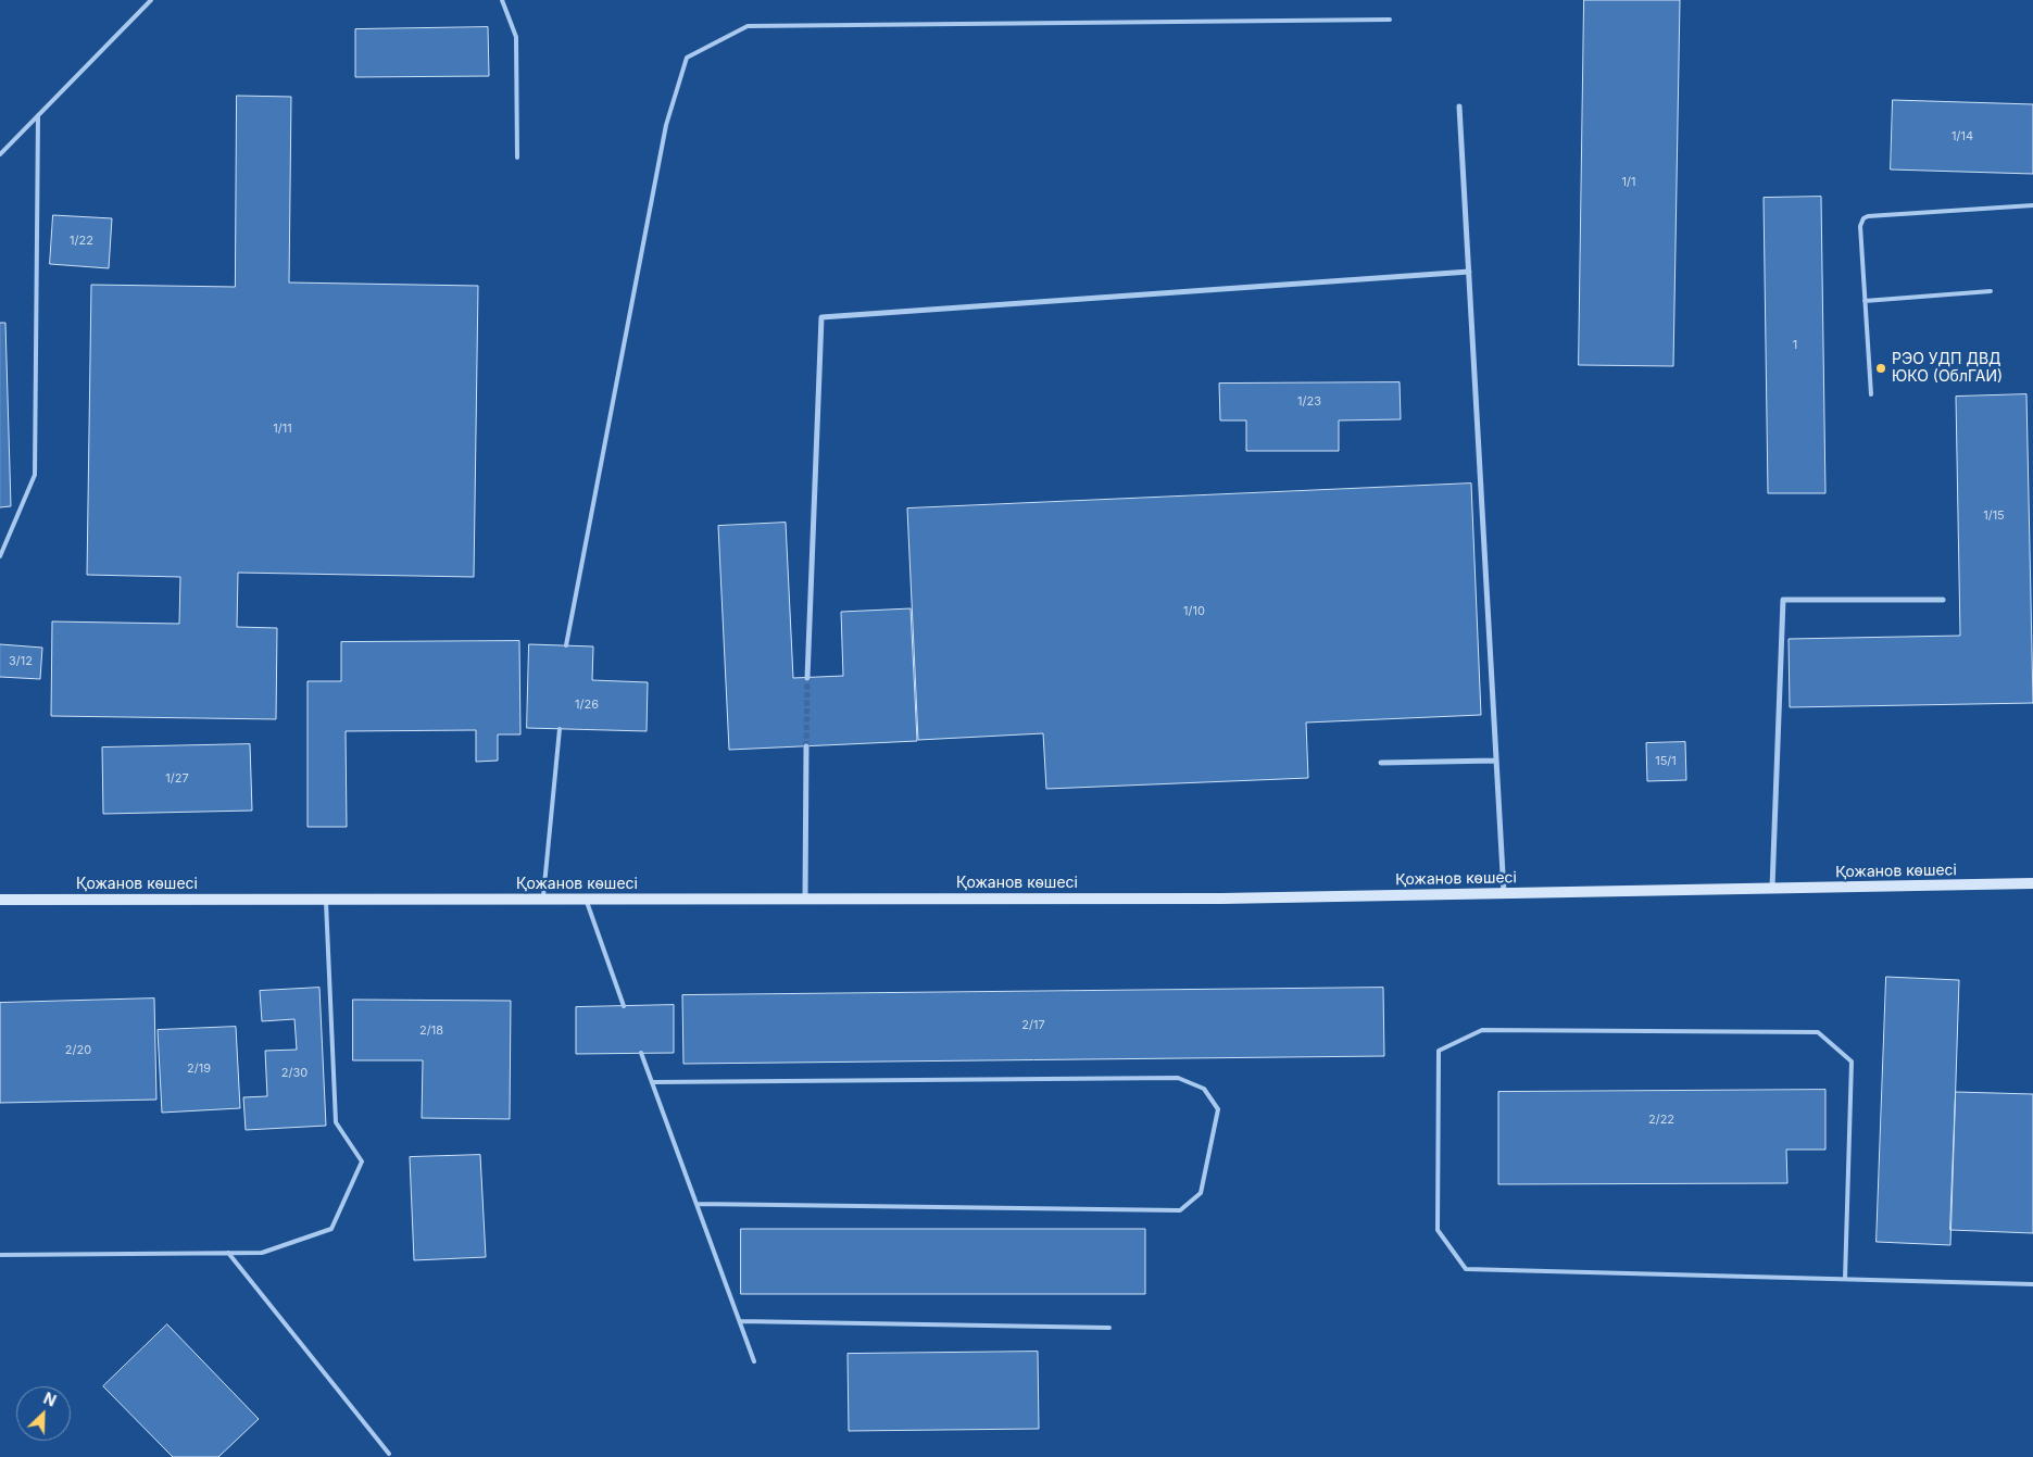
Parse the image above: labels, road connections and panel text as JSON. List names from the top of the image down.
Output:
{
  "streets": {
    "main road": ["Қожанов көшесі"]
  },
  "places": ["РЭО УДП ДВД ЮКО (ОблГАИ)"],
  "house_numbers": [
    "1/14",
    "1/1",
    "1/22",
    "1",
    "1/23",
    "1/11",
    "1/15",
    "1/10",
    "3/12",
    "1/26",
    "15/1",
    "1/27",
    "2/17",
    "2/18",
    "2/20",
    "2/19",
    "2/30",
    "2/22"
  ],
  "north": "top right"
}
